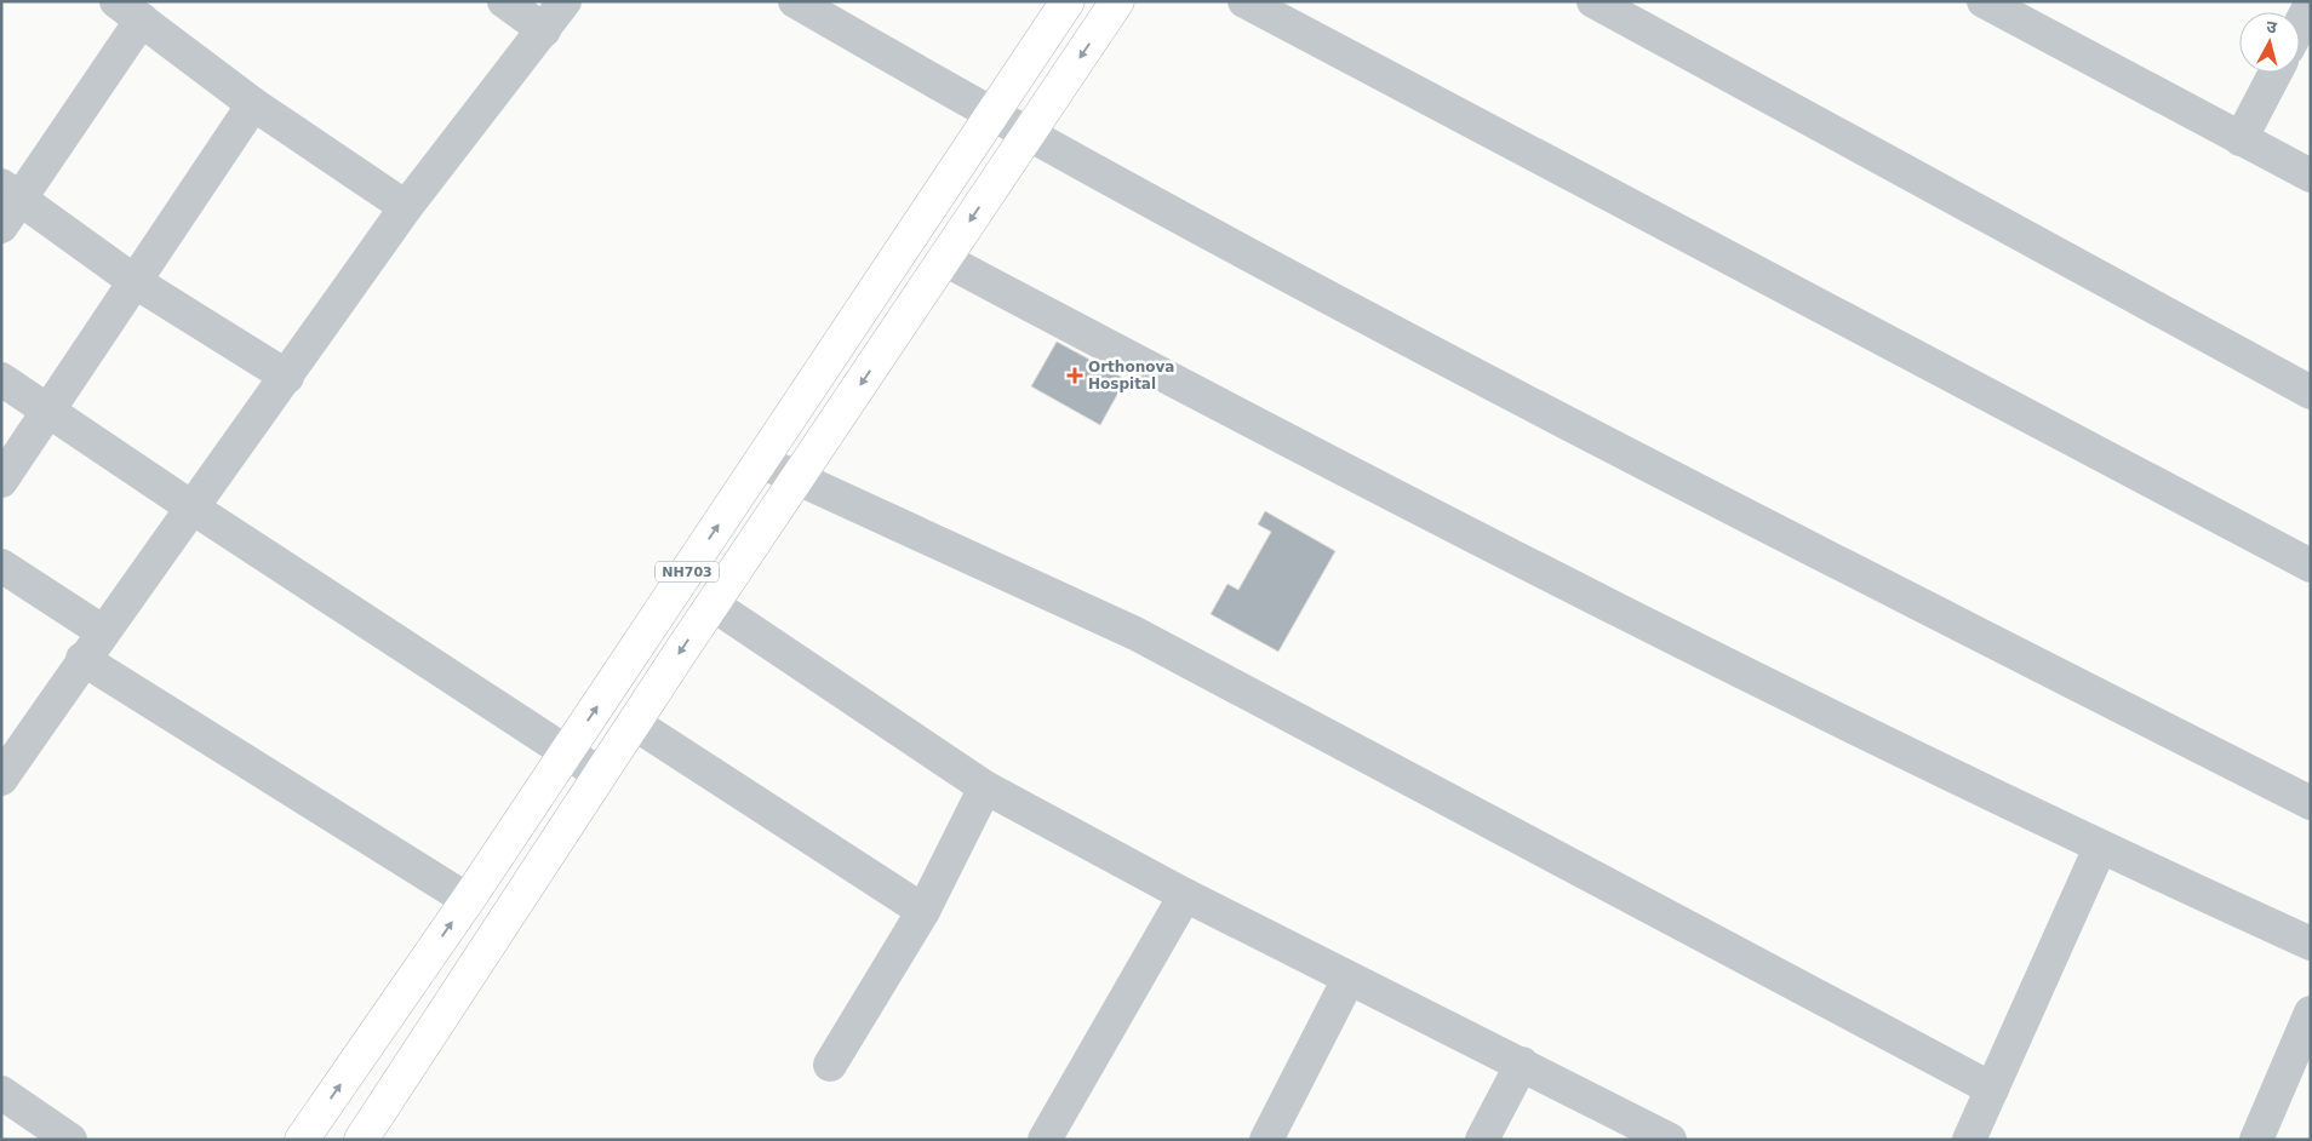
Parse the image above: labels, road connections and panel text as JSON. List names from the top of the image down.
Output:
{
  "streets": {
    "highway": ["NH703"]
  },
  "places": {
    "health": ["Orthonova Hospital"]
  },
  "north": "top"
}
